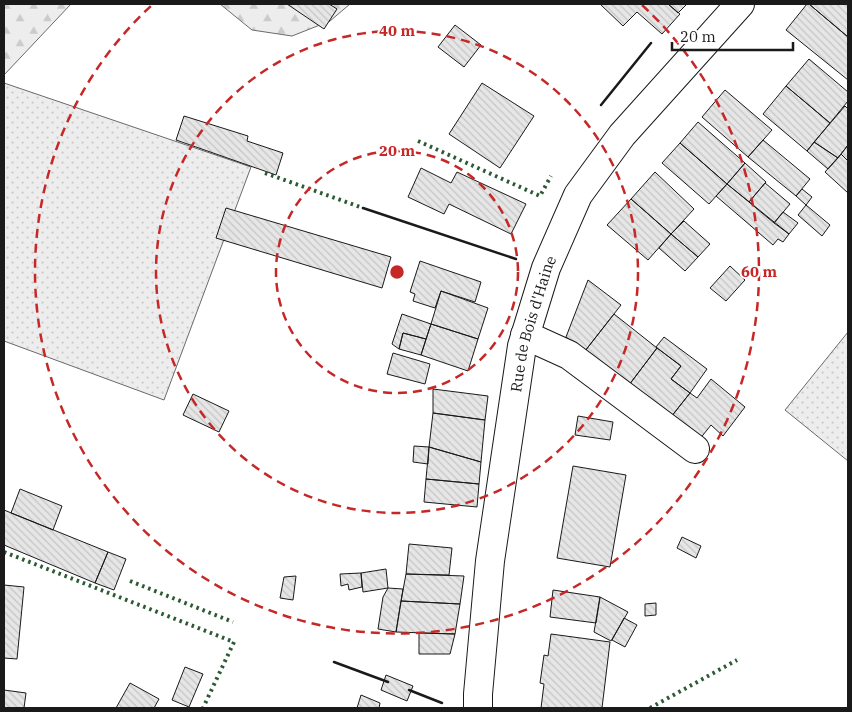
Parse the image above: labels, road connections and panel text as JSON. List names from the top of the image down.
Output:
{
  "streets": {
    "street": ["Rue de Bois d'Haine"]
  },
  "scale_bar": "20 m",
  "rings": ["40 m", "20 m", "60 m"]
}
